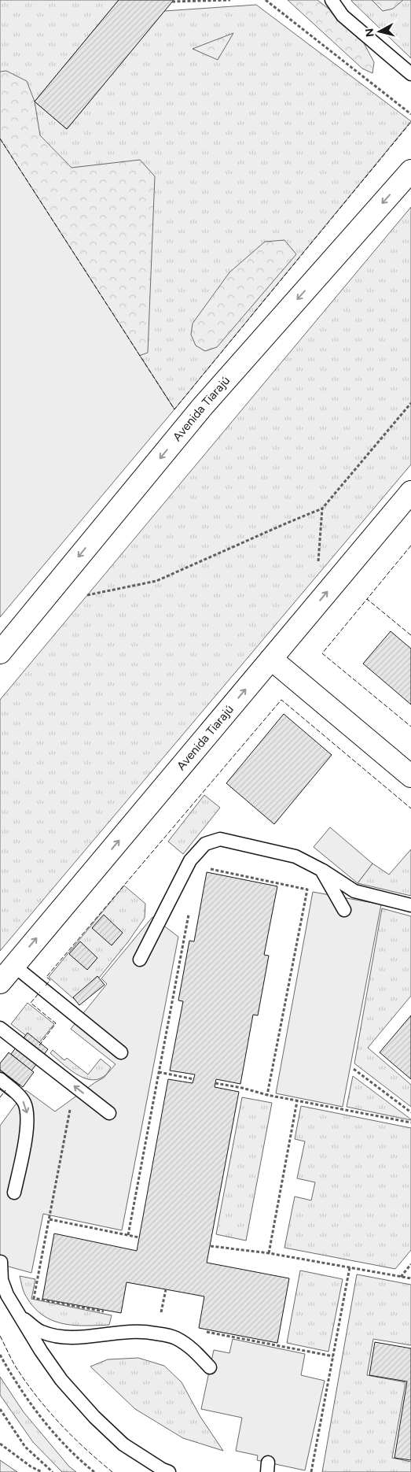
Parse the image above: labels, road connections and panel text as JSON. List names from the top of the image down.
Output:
{
  "streets": {
    "main road": ["Avenida Tiarajú"]
  },
  "north": "left"
}
